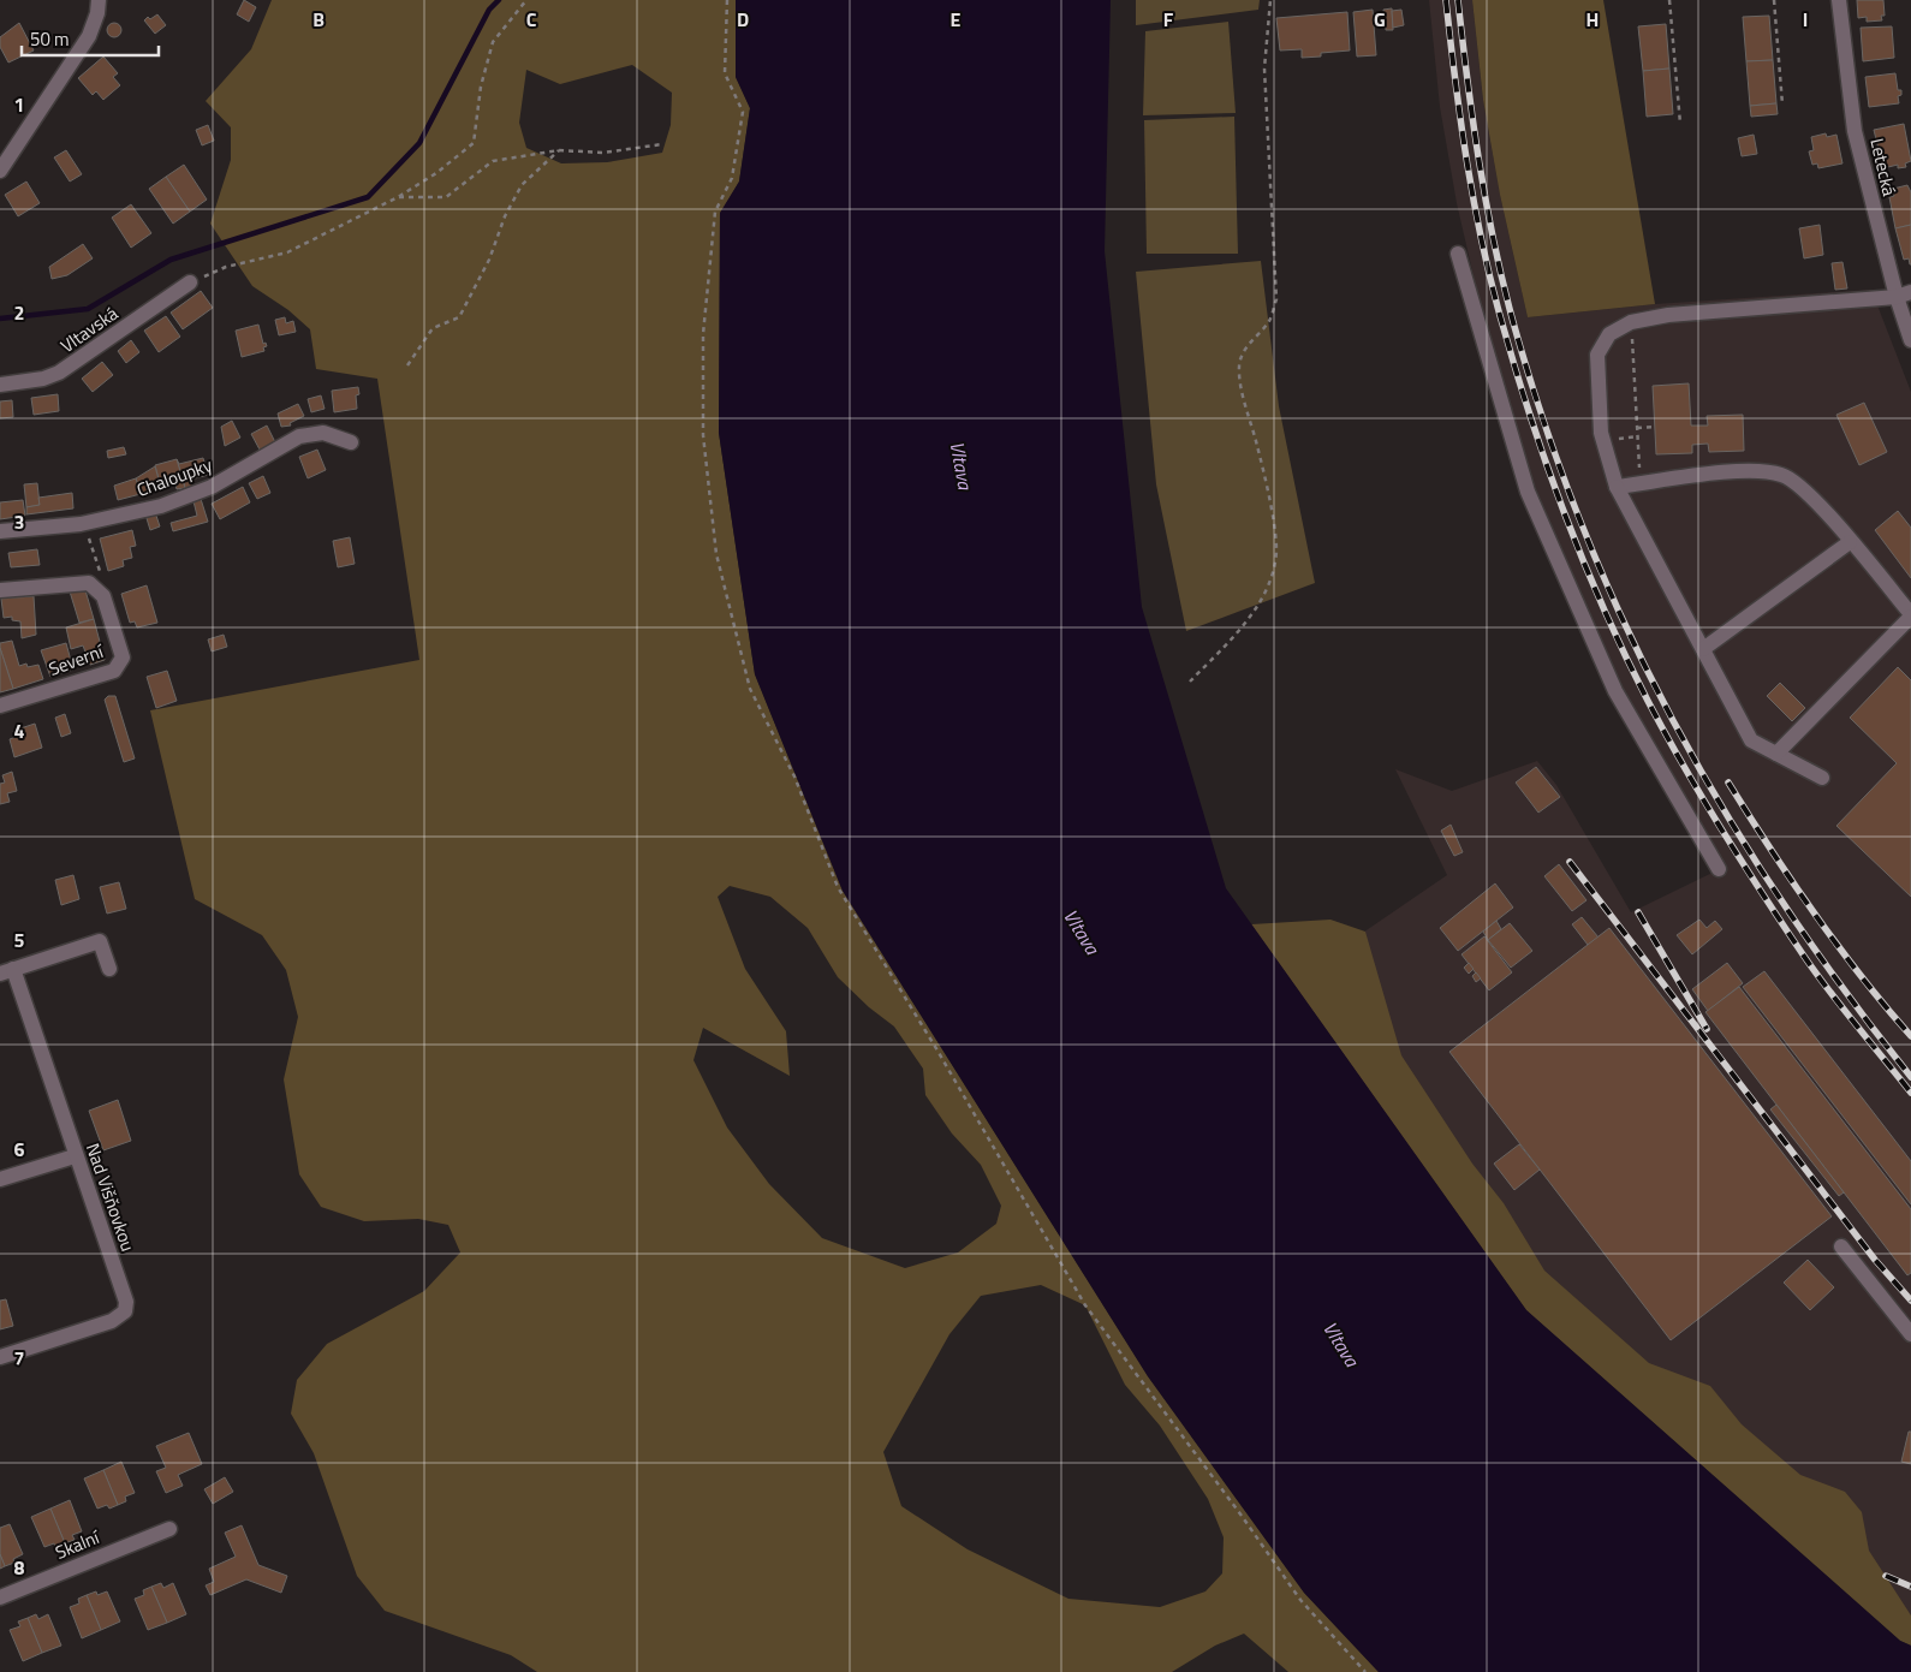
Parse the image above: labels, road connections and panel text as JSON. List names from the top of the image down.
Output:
{
  "streets": {
    "street": [
      "Letecká",
      "Vltavská",
      "Chaloupky",
      "Severní",
      "Nad Višňovkou",
      "Skalní"
    ]
  },
  "water": ["Vltava"],
  "scale_bar": "50 m",
  "grid": {
    "columns": [
      "B",
      "C",
      "D",
      "E",
      "F",
      "G",
      "H",
      "I"
    ],
    "rows": [
      "1",
      "2",
      "3",
      "4",
      "5",
      "6",
      "7",
      "8"
    ]
  }
}
